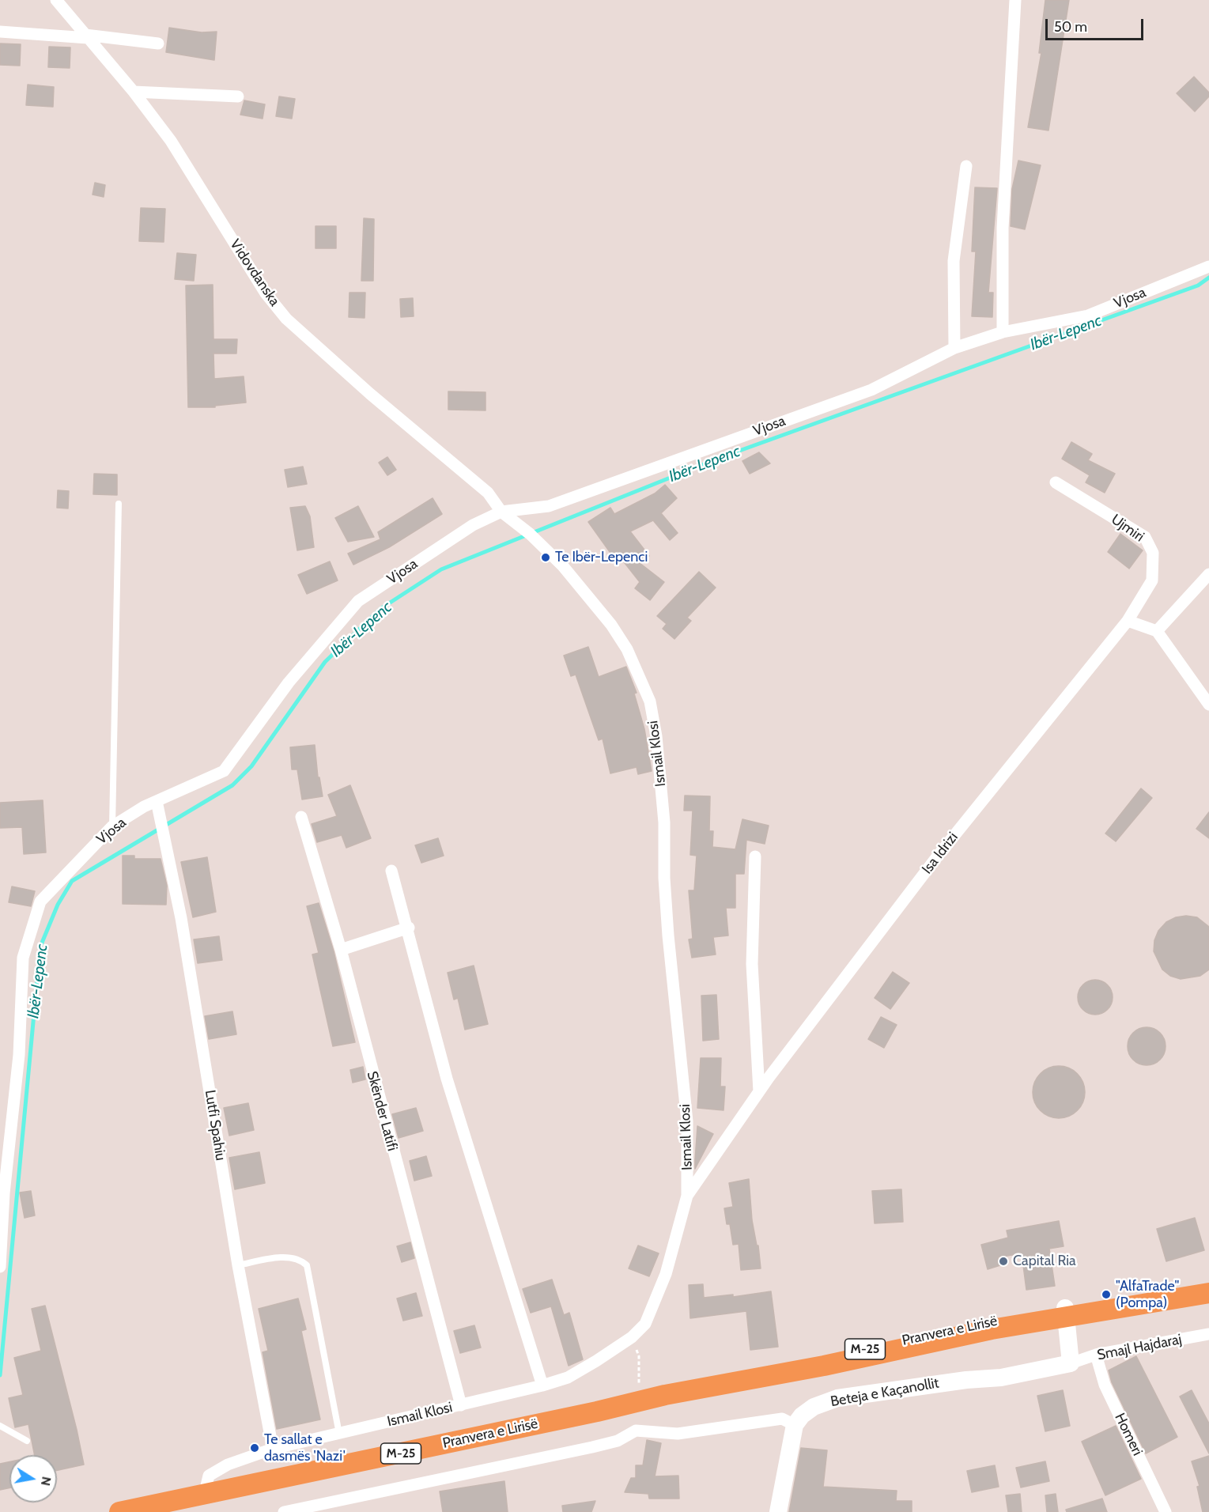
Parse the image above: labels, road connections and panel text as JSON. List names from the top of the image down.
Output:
{
  "streets": {
    "main road": ["Pranvera e Lirisë", "M-25"],
    "street": [
      "Vidovdanska",
      "Vjosa",
      "Ujmiri",
      "Ismail Klosi",
      "Isa Idrizi",
      "Skënder Latifi",
      "Lutfi Spahiu",
      "Smajl Hajdaraj",
      "Beteja e Kaçanollit",
      "Homeri"
    ]
  },
  "crossings": [
    ["Vidovdanska", "Vjosa"],
    ["Vidovdanska", "Ismail Klosi"],
    ["Vjosa", "Ismail Klosi"],
    ["Vjosa", "Lutfi Spahiu"],
    ["Ujmiri", "Isa Idrizi"],
    ["Ismail Klosi", "Isa Idrizi"],
    ["Ismail Klosi", "Skënder Latifi"],
    ["Ismail Klosi", "Lutfi Spahiu"],
    ["Ismail Klosi", "Pranvera e Lirisë"],
    ["Smajl Hajdaraj", "Beteja e Kaçanollit"],
    ["Smajl Hajdaraj", "Homeri"]
  ],
  "water": ["Ibër-Lepenc"],
  "places": [
    "Te Ibër-Lepenci",
    "Capital Ria",
    "\"AlfaTrade\" (Pompa)",
    "Te sallat e dasmës 'Nazi'"
  ],
  "scale_bar": "50 m",
  "north": "right"
}
